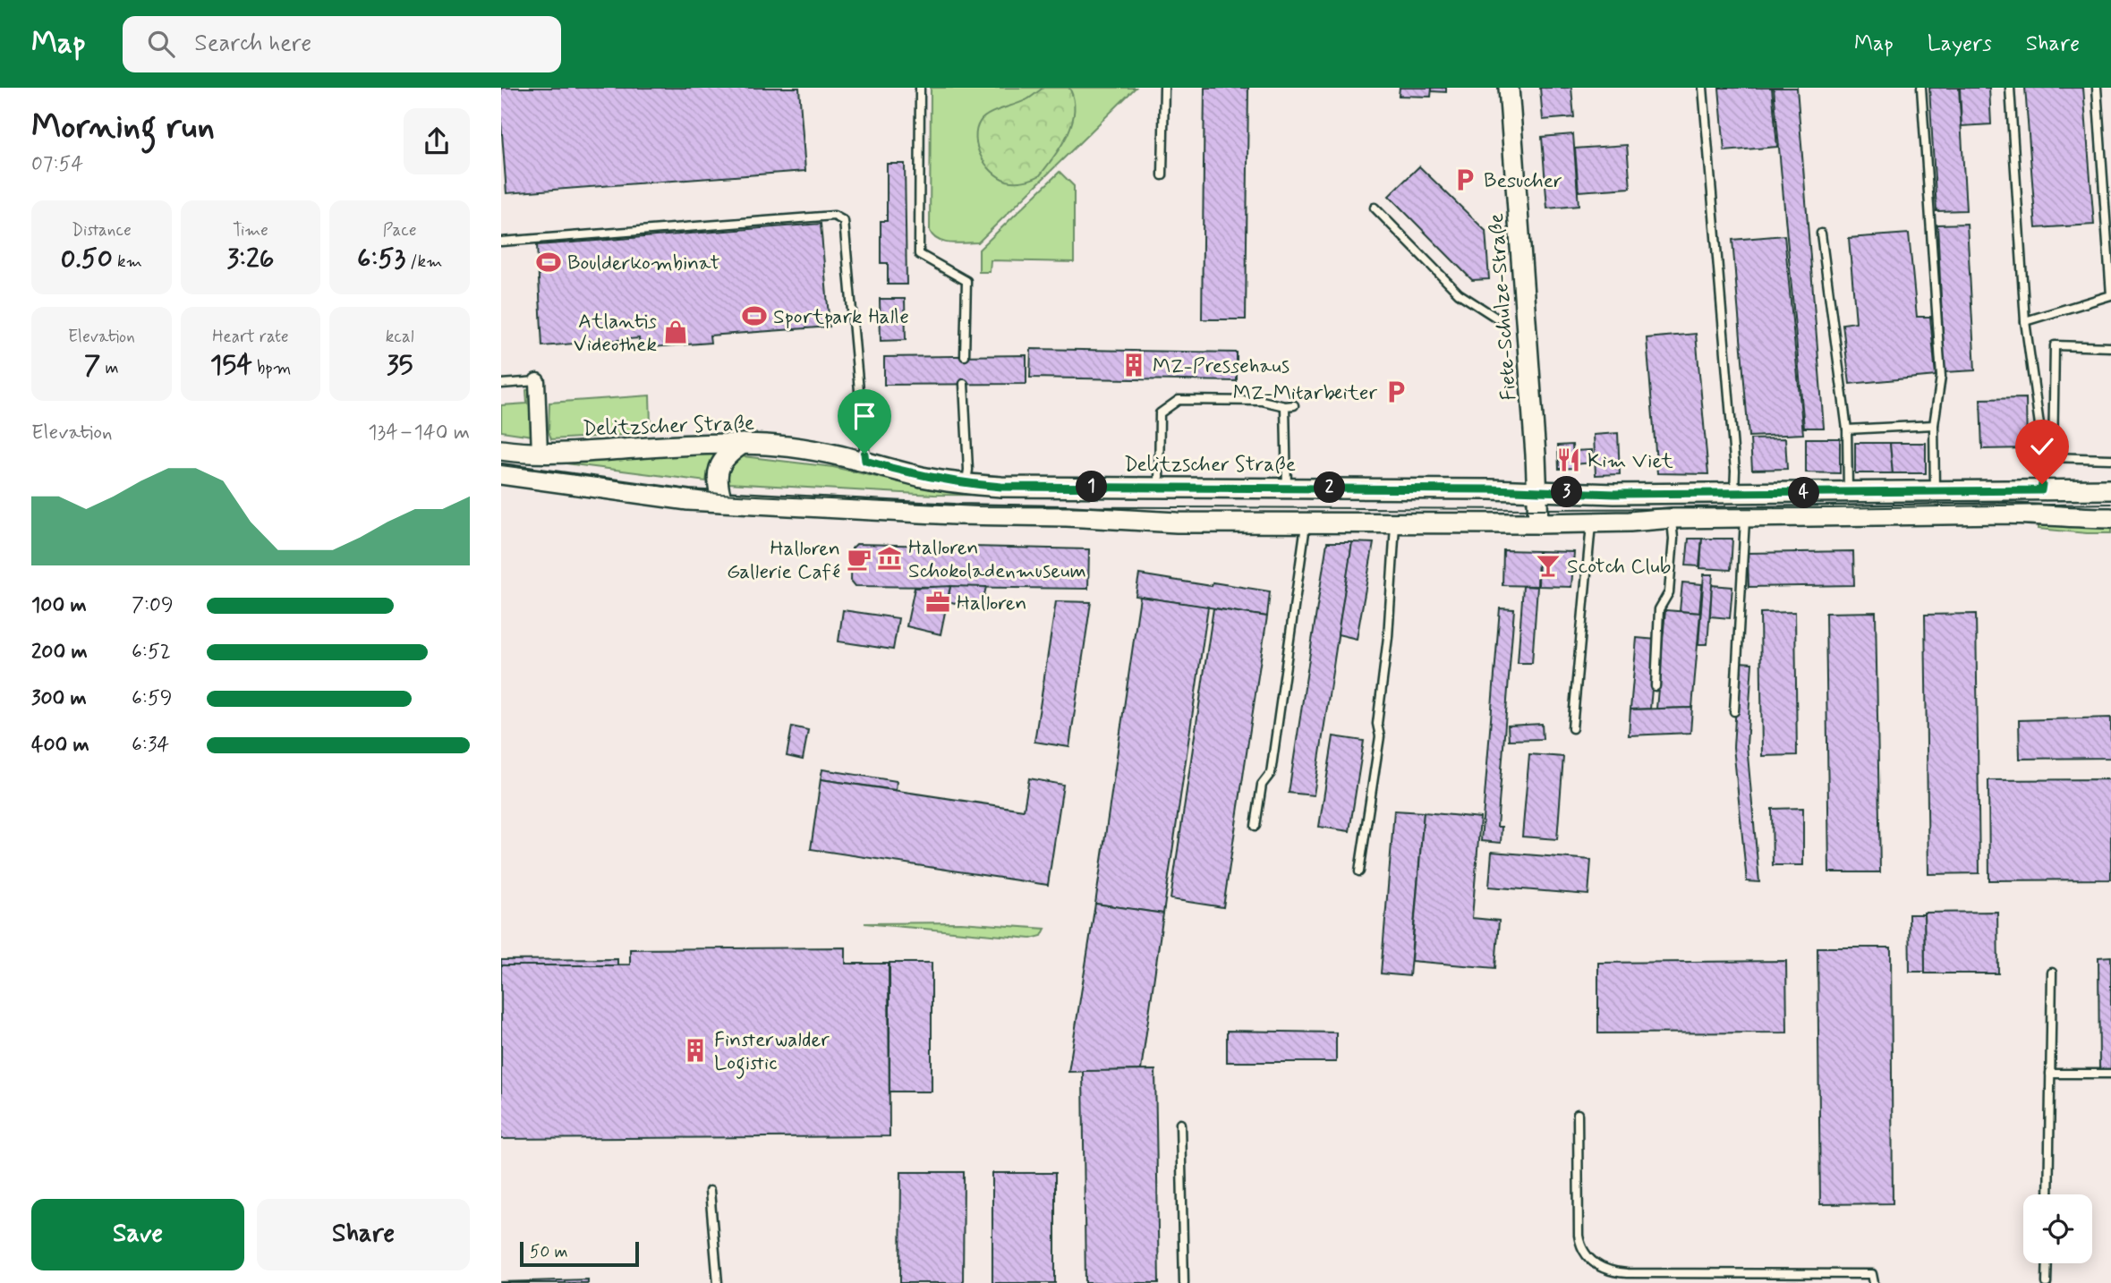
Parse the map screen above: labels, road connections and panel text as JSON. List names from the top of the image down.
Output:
{
  "streets": {
    "main road": ["Fiete-Schulze-Straße", "Delitzscher Straße"]
  },
  "crossings": [
    ["Fiete-Schulze-Straße", "Delitzscher Straße"]
  ],
  "places": {
    "parking": ["Besucher", "MZ-Mitarbeiter"],
    "sports": ["Boulderkombinat", "Sportpark Halle"],
    "shop": ["Atlantis Videothek"],
    "building": ["MZ-Pressehaus", "Finsterwalder Logistic"],
    "restaurant": ["Kim Viet"],
    "museum": ["Halloren Schokoladenmuseum"],
    "cafe": ["Halloren Gallerie Café"],
    "bar": ["Scotch Club"],
    "office": ["Halloren"]
  },
  "scale_bar": "50 m",
  "page": {
    "header": "Map",
    "search": "Search here",
    "nav": ["Map", "Layers", "Share"],
    "heading": ["Morning run", "07:54"],
    "stats": [
      ["Distance", "0.50 km"],
      ["Time", "3:26"],
      ["Pace", "6:53 /km"],
      ["Elevation", "7 m"],
      ["Heart rate", "154 bpm"],
      ["kcal", "35"]
    ],
    "chart": ["Elevation", "134–140 m"],
    "pins": [
      "1",
      "2",
      "3",
      "4"
    ],
    "list": [
      {
        "name": "100 m",
        "note": "7:09"
      },
      {
        "name": "200 m",
        "note": "6:52"
      },
      {
        "name": "300 m",
        "note": "6:59"
      },
      {
        "name": "400 m",
        "note": "6:34"
      }
    ],
    "buttons": ["Save", "Share"],
    "scale": "50 m"
  }
}
